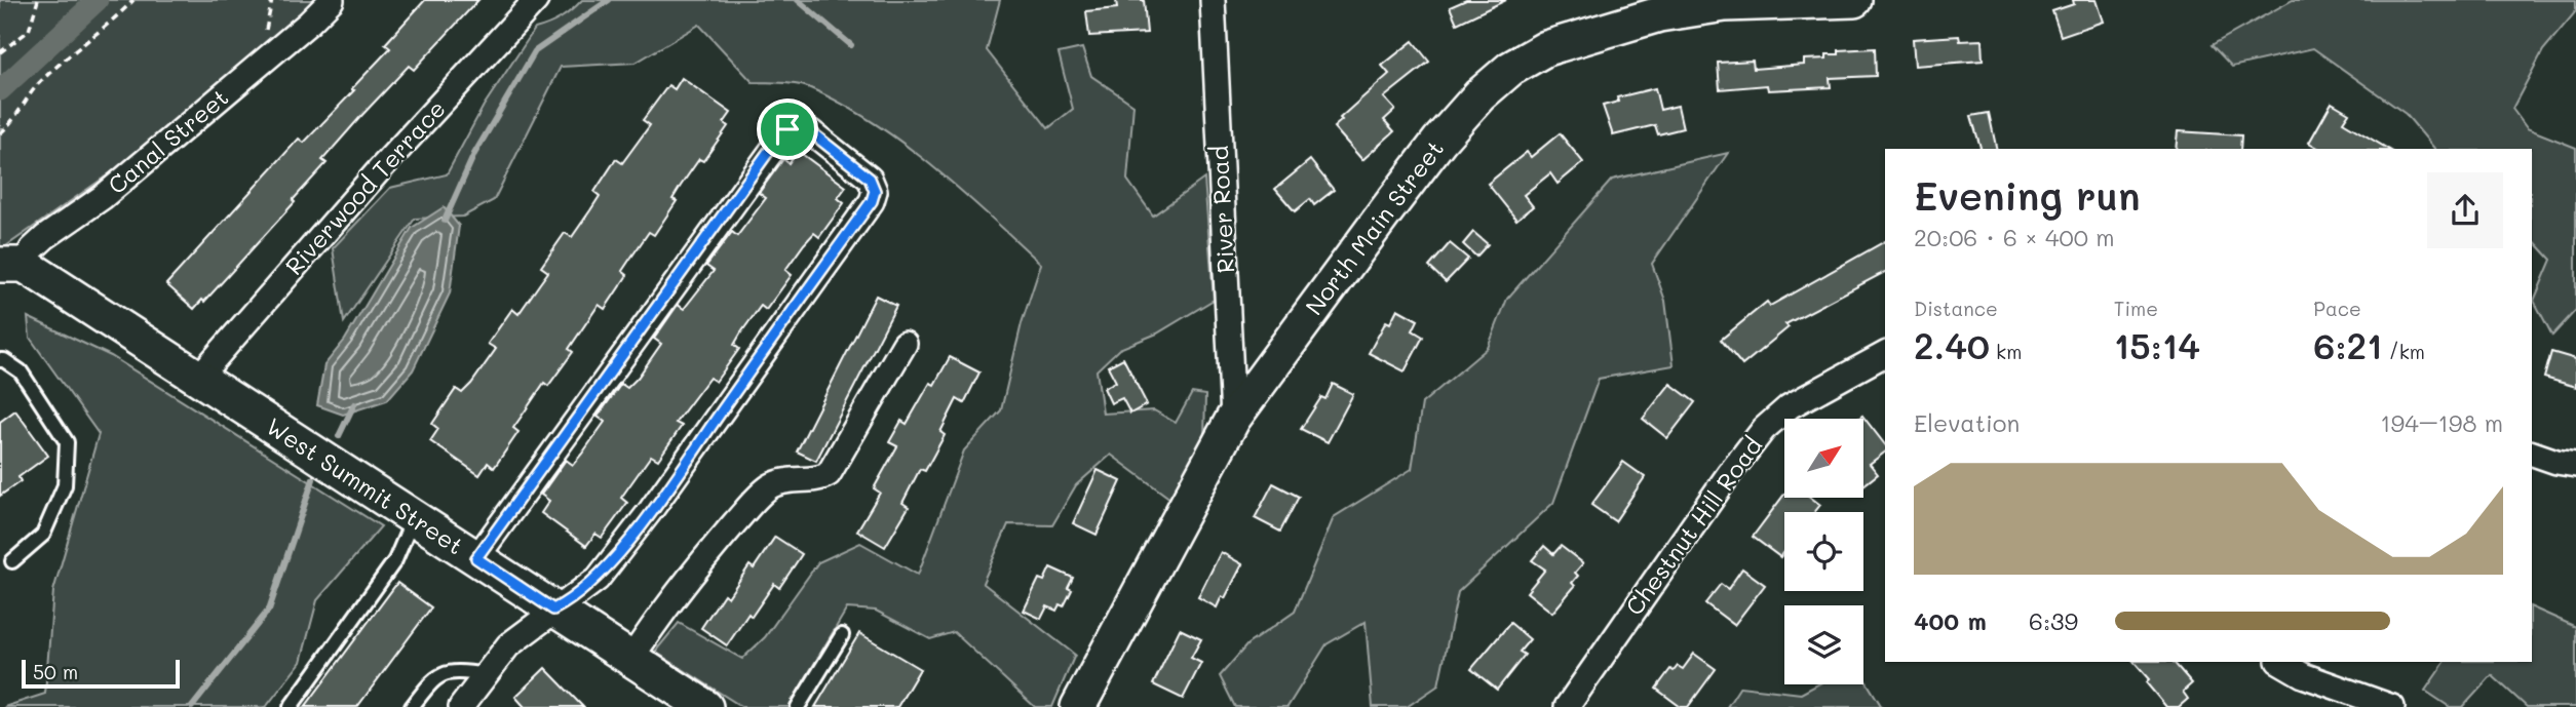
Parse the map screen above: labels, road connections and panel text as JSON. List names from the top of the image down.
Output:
{
  "streets": {
    "street": [
      "Canal Street",
      "Riverwood Terrace",
      "River Road",
      "North Main Street",
      "West Summit Street",
      "Chestnut Hill Road"
    ]
  },
  "crossings": [
    ["Canal Street", "West Summit Street"],
    ["Riverwood Terrace", "West Summit Street"],
    ["River Road", "North Main Street"]
  ],
  "scale_bar": "50 m",
  "north": "top right",
  "page": {
    "heading": ["Evening run", "20:06 · 6 × 400 m"],
    "stats": [
      ["Distance", "2.40 km"],
      ["Time", "15:14"],
      ["Pace", "6:21 /km"]
    ],
    "chart": ["Elevation", "194–198 m"],
    "list": [
      {
        "name": "400 m",
        "note": "6:39"
      }
    ],
    "scale": "50 m"
  }
}
